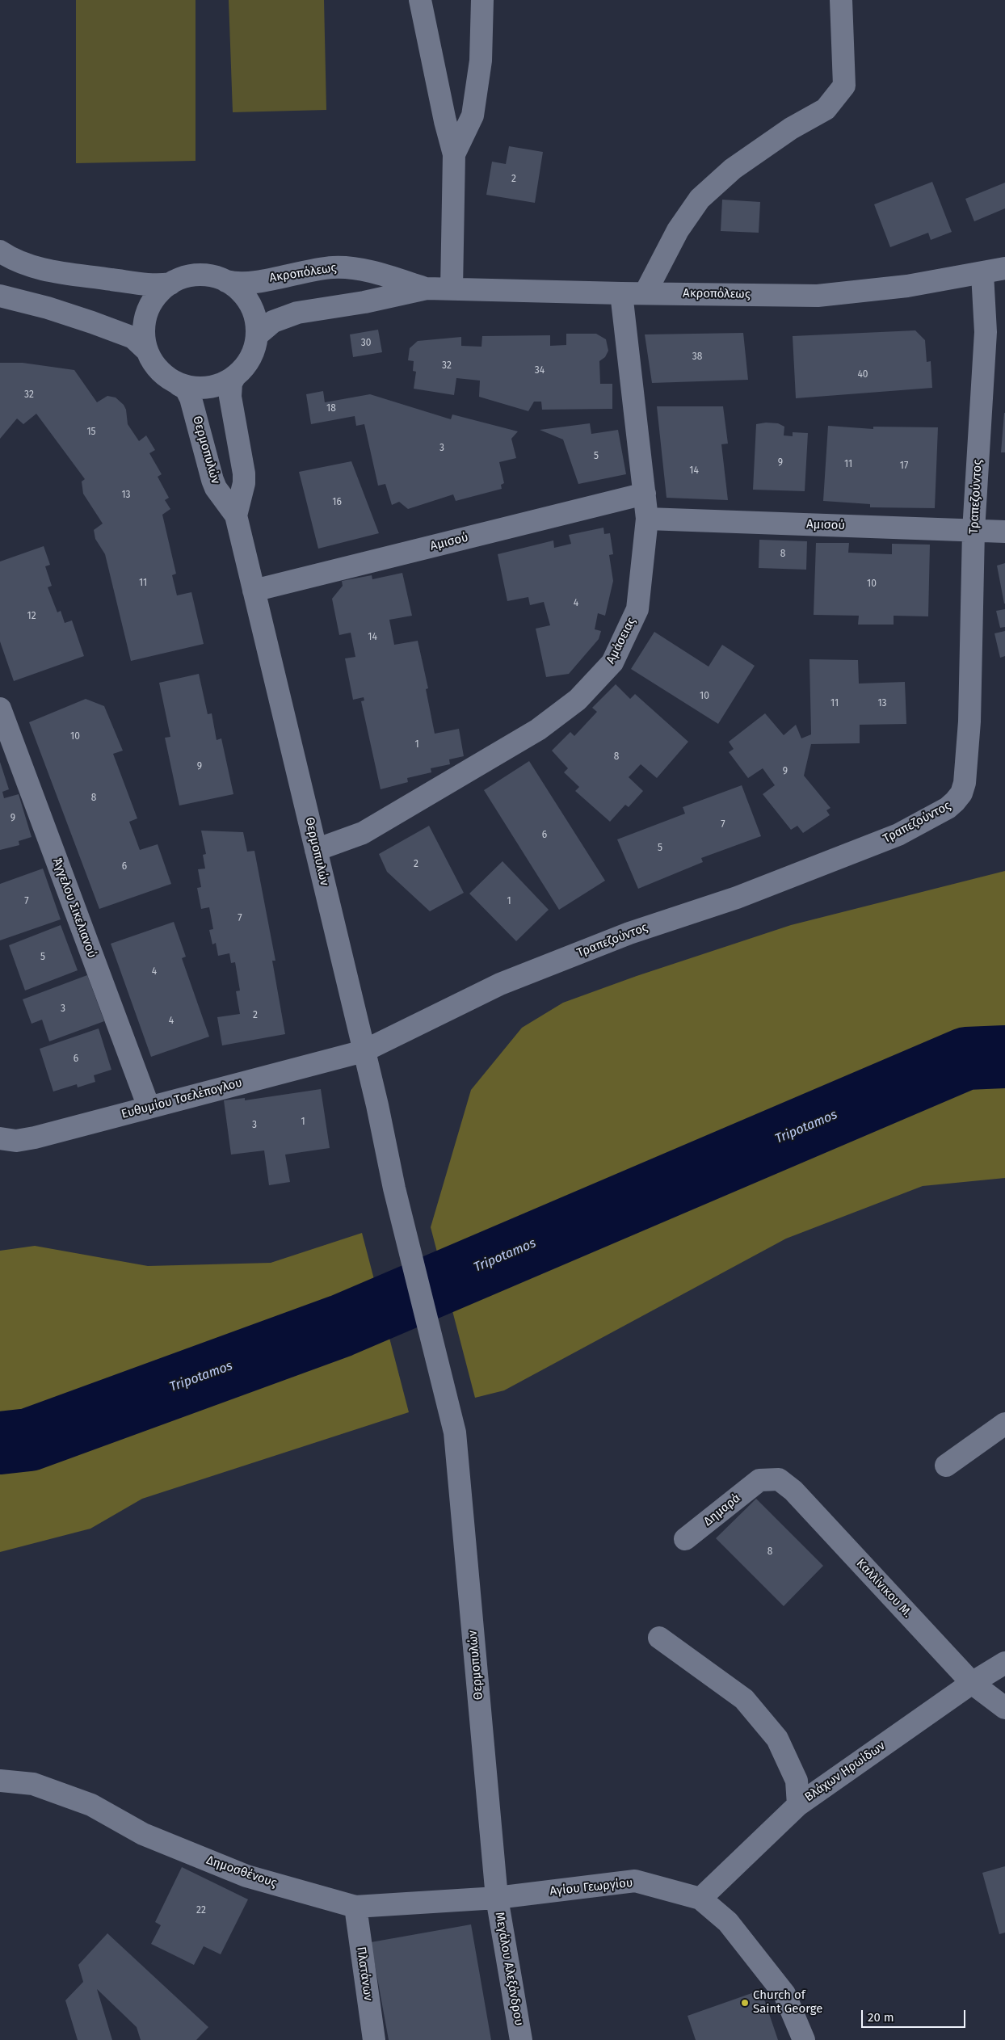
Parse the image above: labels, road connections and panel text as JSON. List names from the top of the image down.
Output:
{
  "streets": {
    "street": [
      "Ακροπόλεως",
      "Θερμοπυλών",
      "Τραπεζούντος",
      "Αμισού",
      "Αμάσειας",
      "Άγγελου Σικελιανού",
      "Ευθυμίου Τσελέπογλου",
      "Δημαρά",
      "Καλλίνικου Μ.",
      "Βλάχων Ηρωίδων",
      "Δημοσθένους",
      "Αγίου Γεωργίου",
      "Μεγάλου Αλεξάνδρου",
      "Πλατάνων"
    ]
  },
  "crossings": [
    ["Ακροπόλεως", "Θερμοπυλών"],
    ["Ακροπόλεως", "Τραπεζούντος"],
    ["Ακροπόλεως", "Αμάσειας"],
    ["Θερμοπυλών", "Τραπεζούντος"],
    ["Θερμοπυλών", "Αμισού"],
    ["Θερμοπυλών", "Αμάσειας"],
    ["Θερμοπυλών", "Ευθυμίου Τσελέπογλου"],
    ["Θερμοπυλών", "Δημοσθένους"],
    ["Θερμοπυλών", "Αγίου Γεωργίου"],
    ["Θερμοπυλών", "Μεγάλου Αλεξάνδρου"],
    ["Τραπεζούντος", "Αμισού"],
    ["Τραπεζούντος", "Ευθυμίου Τσελέπογλου"],
    ["Αμισού", "Αμάσειας"],
    ["Άγγελου Σικελιανού", "Ευθυμίου Τσελέπογλου"],
    ["Δημαρά", "Καλλίνικου Μ."],
    ["Καλλίνικου Μ.", "Βλάχων Ηρωίδων"],
    ["Βλάχων Ηρωίδων", "Αγίου Γεωργίου"],
    ["Δημοσθένους", "Αγίου Γεωργίου"],
    ["Δημοσθένους", "Μεγάλου Αλεξάνδρου"],
    ["Δημοσθένους", "Πλατάνων"],
    ["Αγίου Γεωργίου", "Μεγάλου Αλεξάνδρου"]
  ],
  "water": ["Tripotamos"],
  "places": ["Church of Saint George"],
  "house_numbers": [
    "2",
    "30",
    "38",
    "32",
    "34",
    "40",
    "32",
    "18",
    "15",
    "3",
    "5",
    "9",
    "11",
    "17",
    "14",
    "13",
    "16",
    "8",
    "11",
    "10",
    "4",
    "12",
    "14",
    "10",
    "11",
    "13",
    "10",
    "1",
    "8",
    "9",
    "9",
    "8",
    "9",
    "7",
    "6",
    "5",
    "2",
    "6",
    "7",
    "1",
    "7",
    "5",
    "4",
    "3",
    "2",
    "4",
    "6",
    "1",
    "3",
    "8",
    "22"
  ],
  "scale_bar": "20 m"
}
